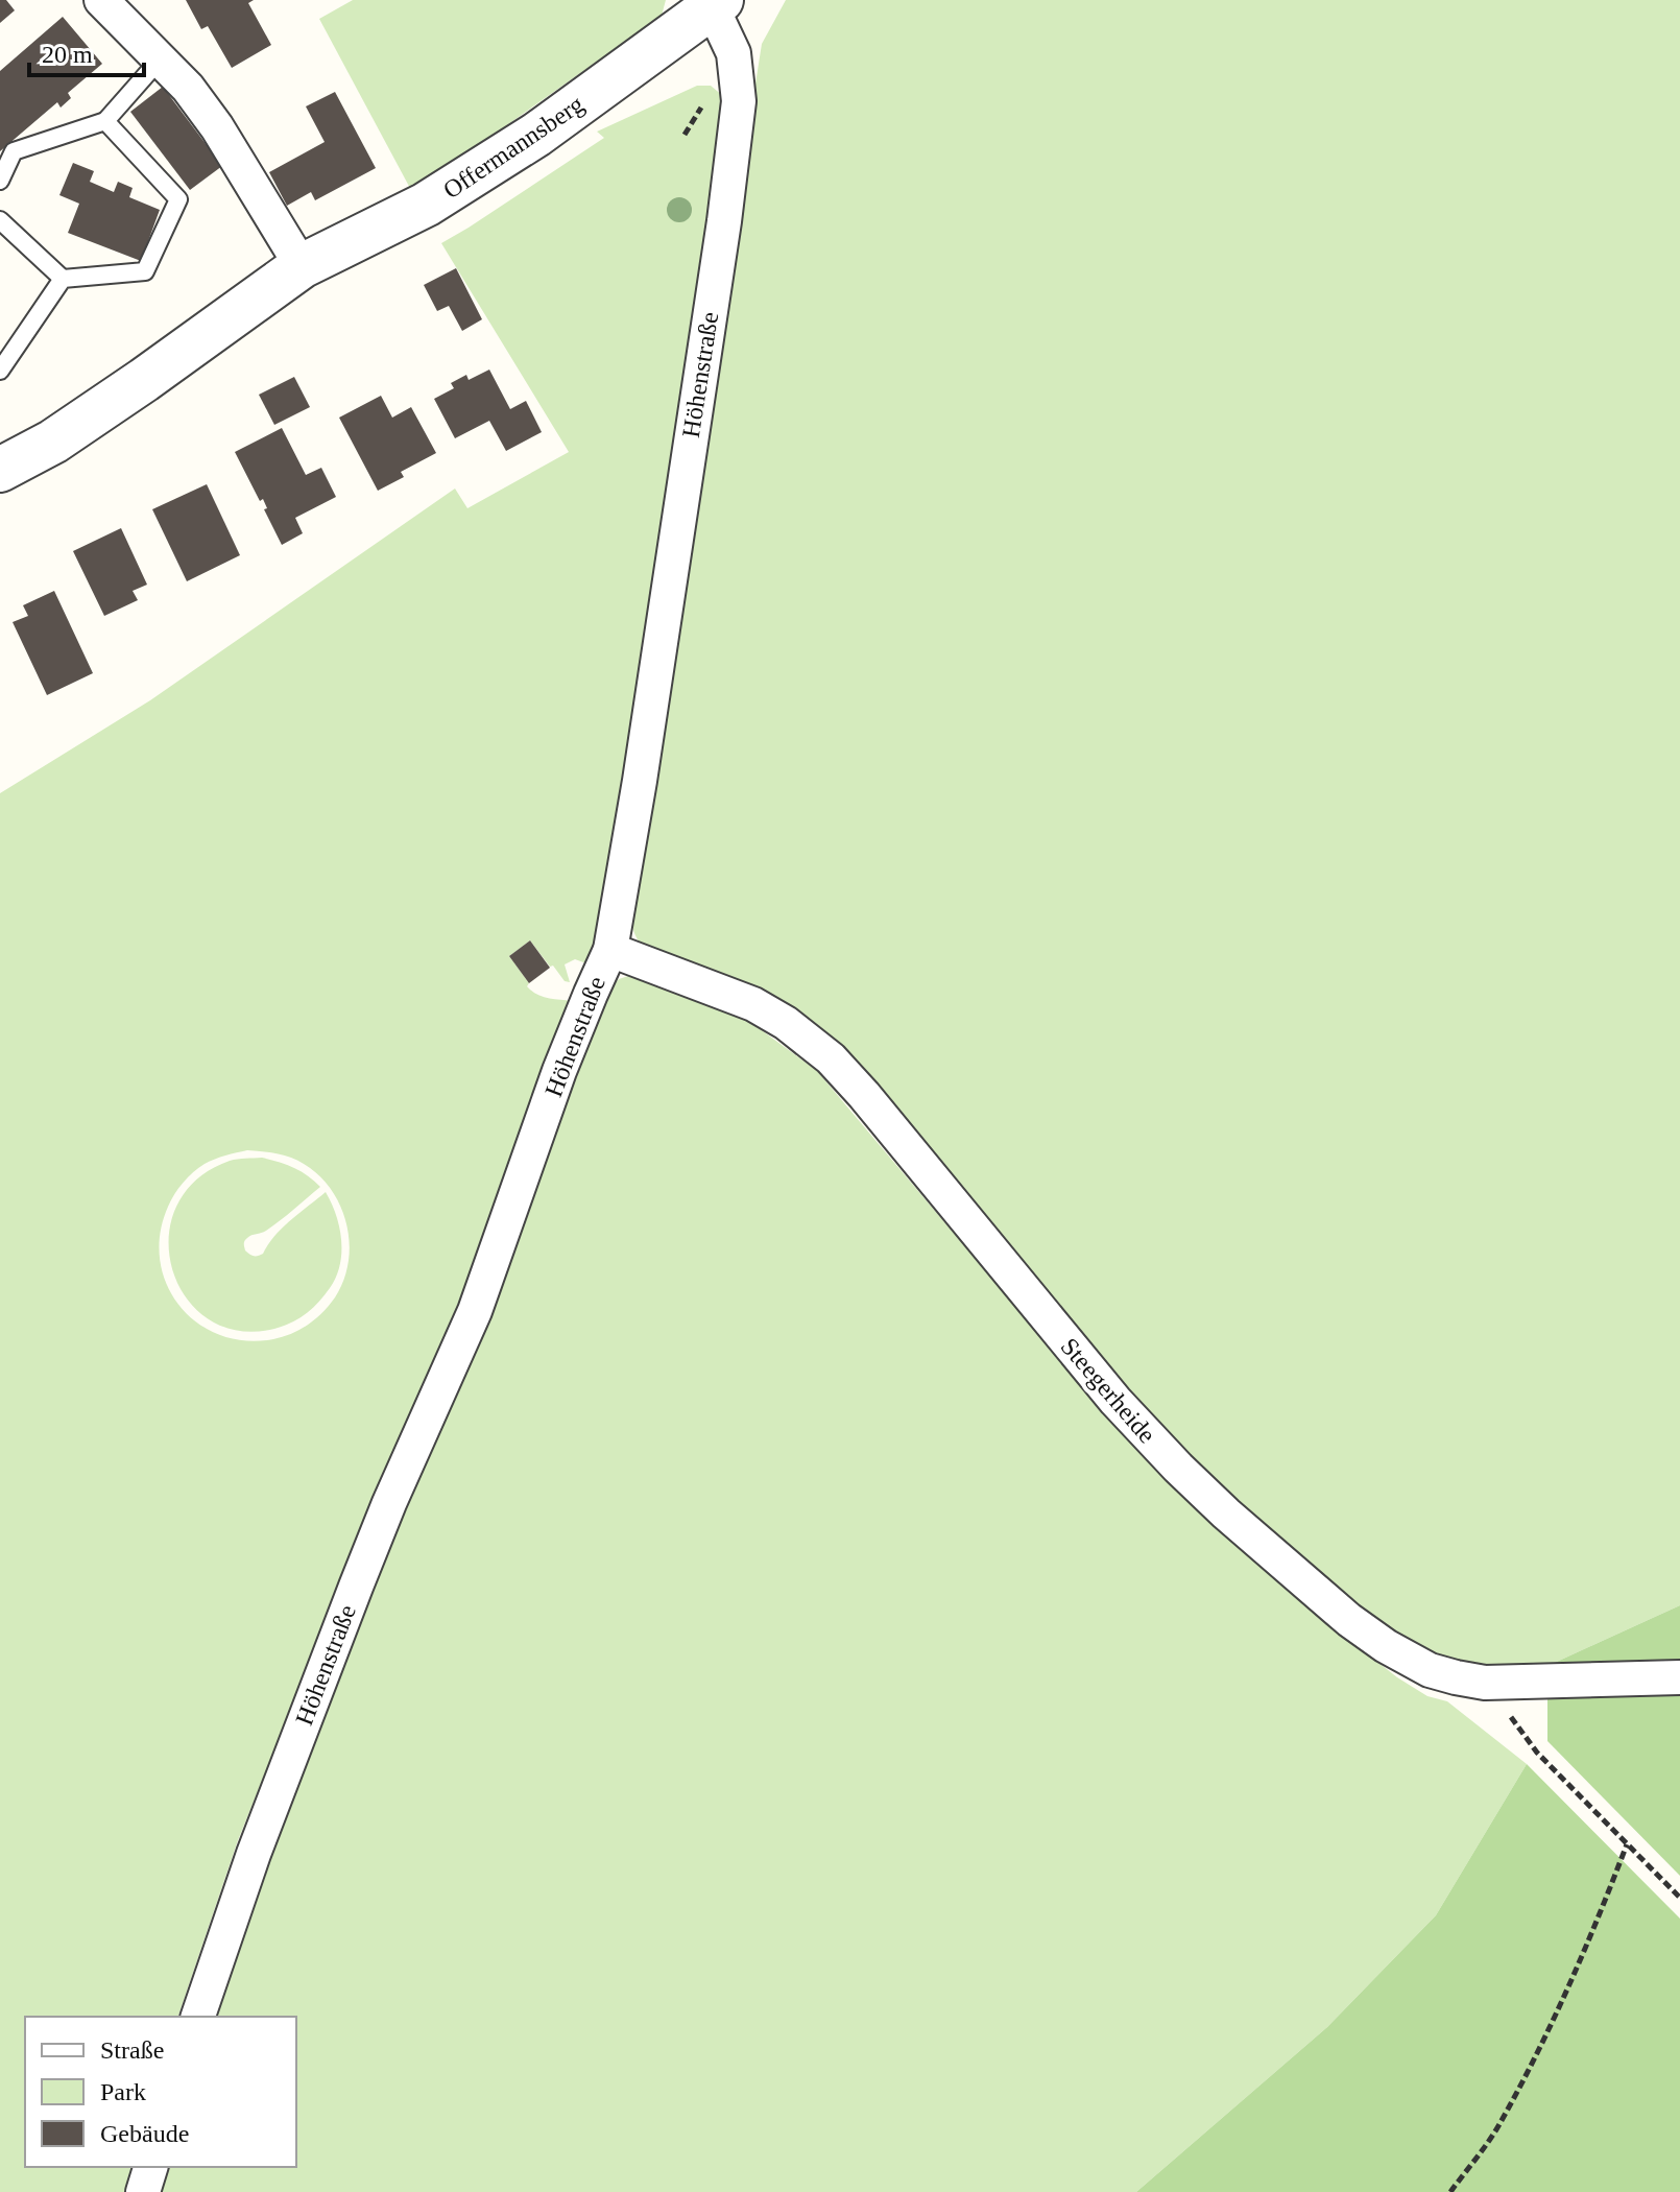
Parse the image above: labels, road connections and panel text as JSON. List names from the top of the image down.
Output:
{
  "streets": {
    "street": ["Offermannsberg", "Höhenstraße", "Steegerheide"]
  },
  "crossings": [
    ["Offermannsberg", "Höhenstraße"],
    ["Höhenstraße", "Steegerheide"]
  ],
  "legend": ["Straße", "Park", "Gebäude"],
  "scale_bar": "20 m"
}
